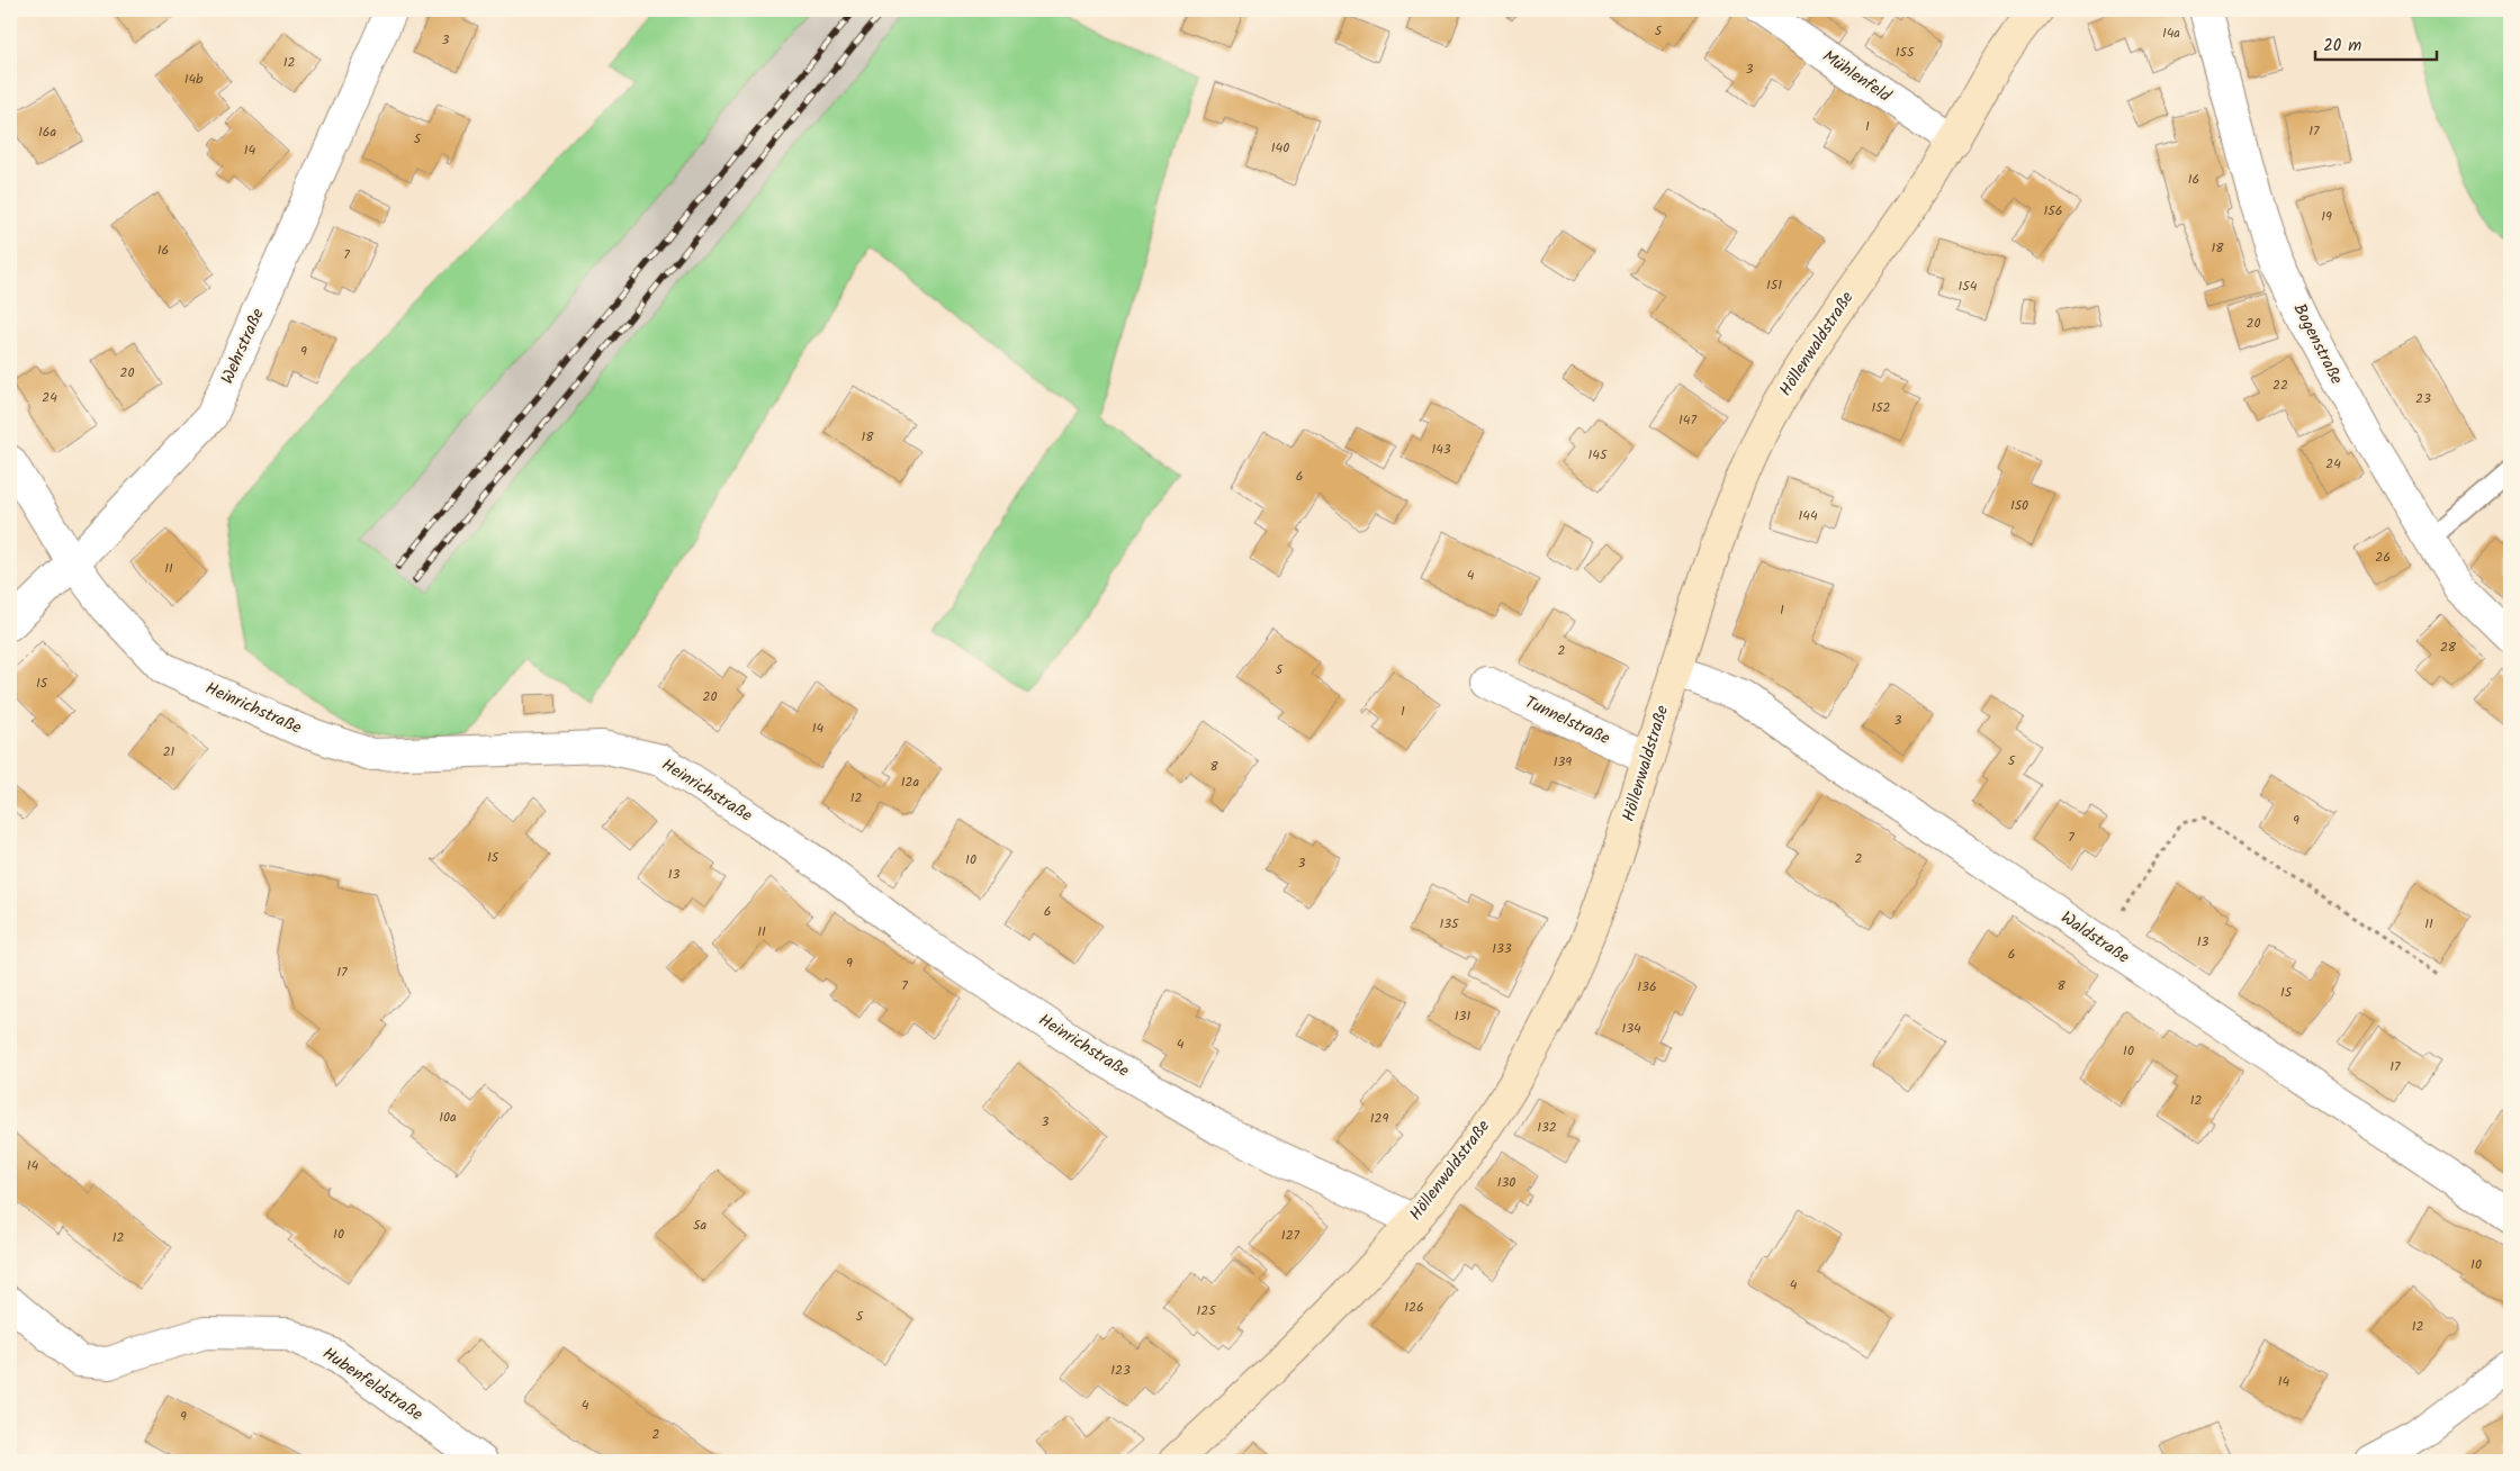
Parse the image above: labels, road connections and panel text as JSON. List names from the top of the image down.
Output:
{
  "streets": {
    "street": [
      "Mühlenfeld",
      "Höllenwaldstraße",
      "Bogenstraße",
      "Wehrstraße",
      "Heinrichstraße",
      "Tunnelstraße",
      "Waldstraße",
      "Hubenfeldstraße"
    ]
  },
  "crossings": [
    ["Mühlenfeld", "Höllenwaldstraße"],
    ["Höllenwaldstraße", "Heinrichstraße"],
    ["Höllenwaldstraße", "Tunnelstraße"],
    ["Höllenwaldstraße", "Waldstraße"],
    ["Wehrstraße", "Heinrichstraße"]
  ],
  "house_numbers": [
    "5",
    "14a",
    "3",
    "155",
    "12",
    "3",
    "14b",
    "1",
    "17",
    "16a",
    "5",
    "140",
    "14",
    "16",
    "156",
    "19",
    "18",
    "16",
    "7",
    "151",
    "154",
    "20",
    "9",
    "20",
    "22",
    "24",
    "23",
    "152",
    "147",
    "18",
    "143",
    "145",
    "24",
    "6",
    "150",
    "144",
    "26",
    "11",
    "4",
    "1",
    "28",
    "2",
    "5",
    "15",
    "20",
    "1",
    "3",
    "14",
    "21",
    "5",
    "139",
    "8",
    "12a",
    "12",
    "9",
    "7",
    "15",
    "2",
    "10",
    "3",
    "13",
    "6",
    "135",
    "11",
    "11",
    "13",
    "133",
    "6",
    "9",
    "17",
    "7",
    "8",
    "136",
    "15",
    "131",
    "134",
    "4",
    "10",
    "17",
    "12",
    "10a",
    "129",
    "3",
    "132",
    "14",
    "130",
    "5a",
    "10",
    "127",
    "12",
    "10",
    "4",
    "126",
    "125",
    "5",
    "12",
    "123",
    "14",
    "4",
    "9",
    "2"
  ],
  "scale_bar": "20 m"
}
